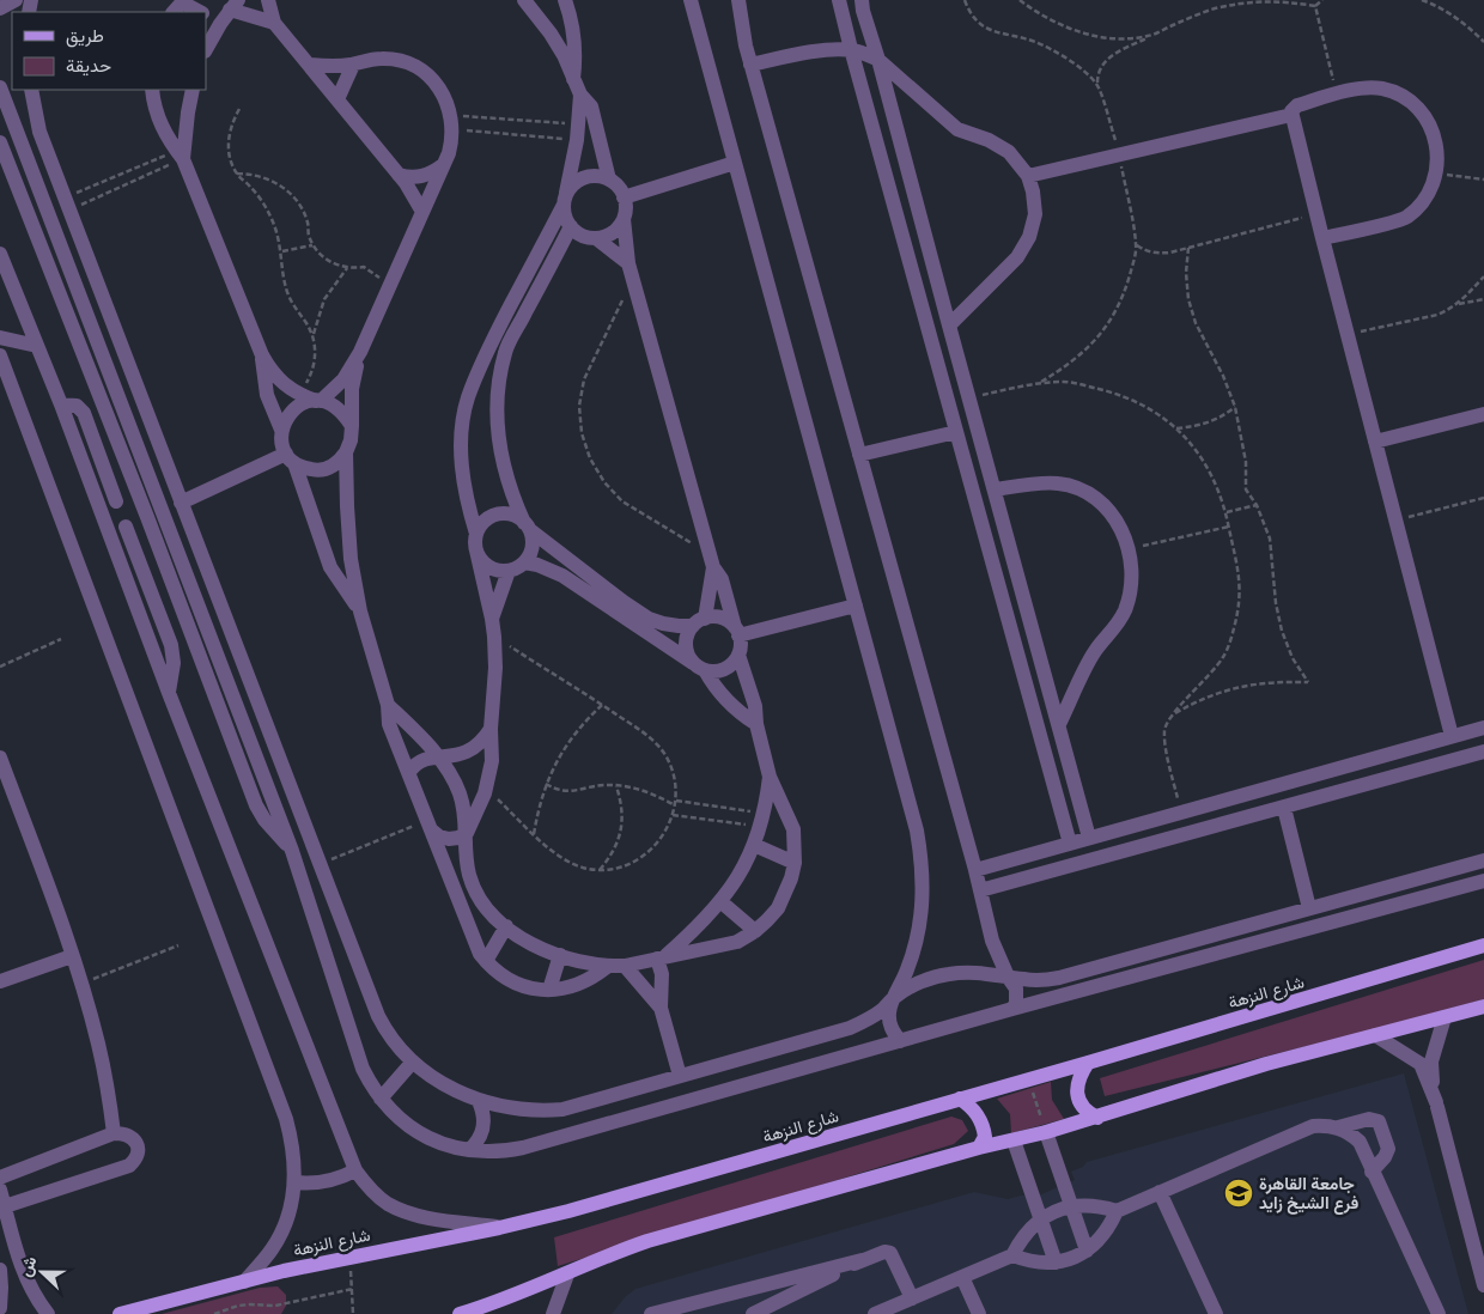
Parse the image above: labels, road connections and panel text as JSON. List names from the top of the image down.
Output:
{
  "streets": {
    "main road": ["شارع النزهة"]
  },
  "places": {
    "school or university": ["جامعة القاهرة فرع الشيخ زايد"]
  },
  "legend": ["طريق", "حديقة"],
  "north": "left"
}
